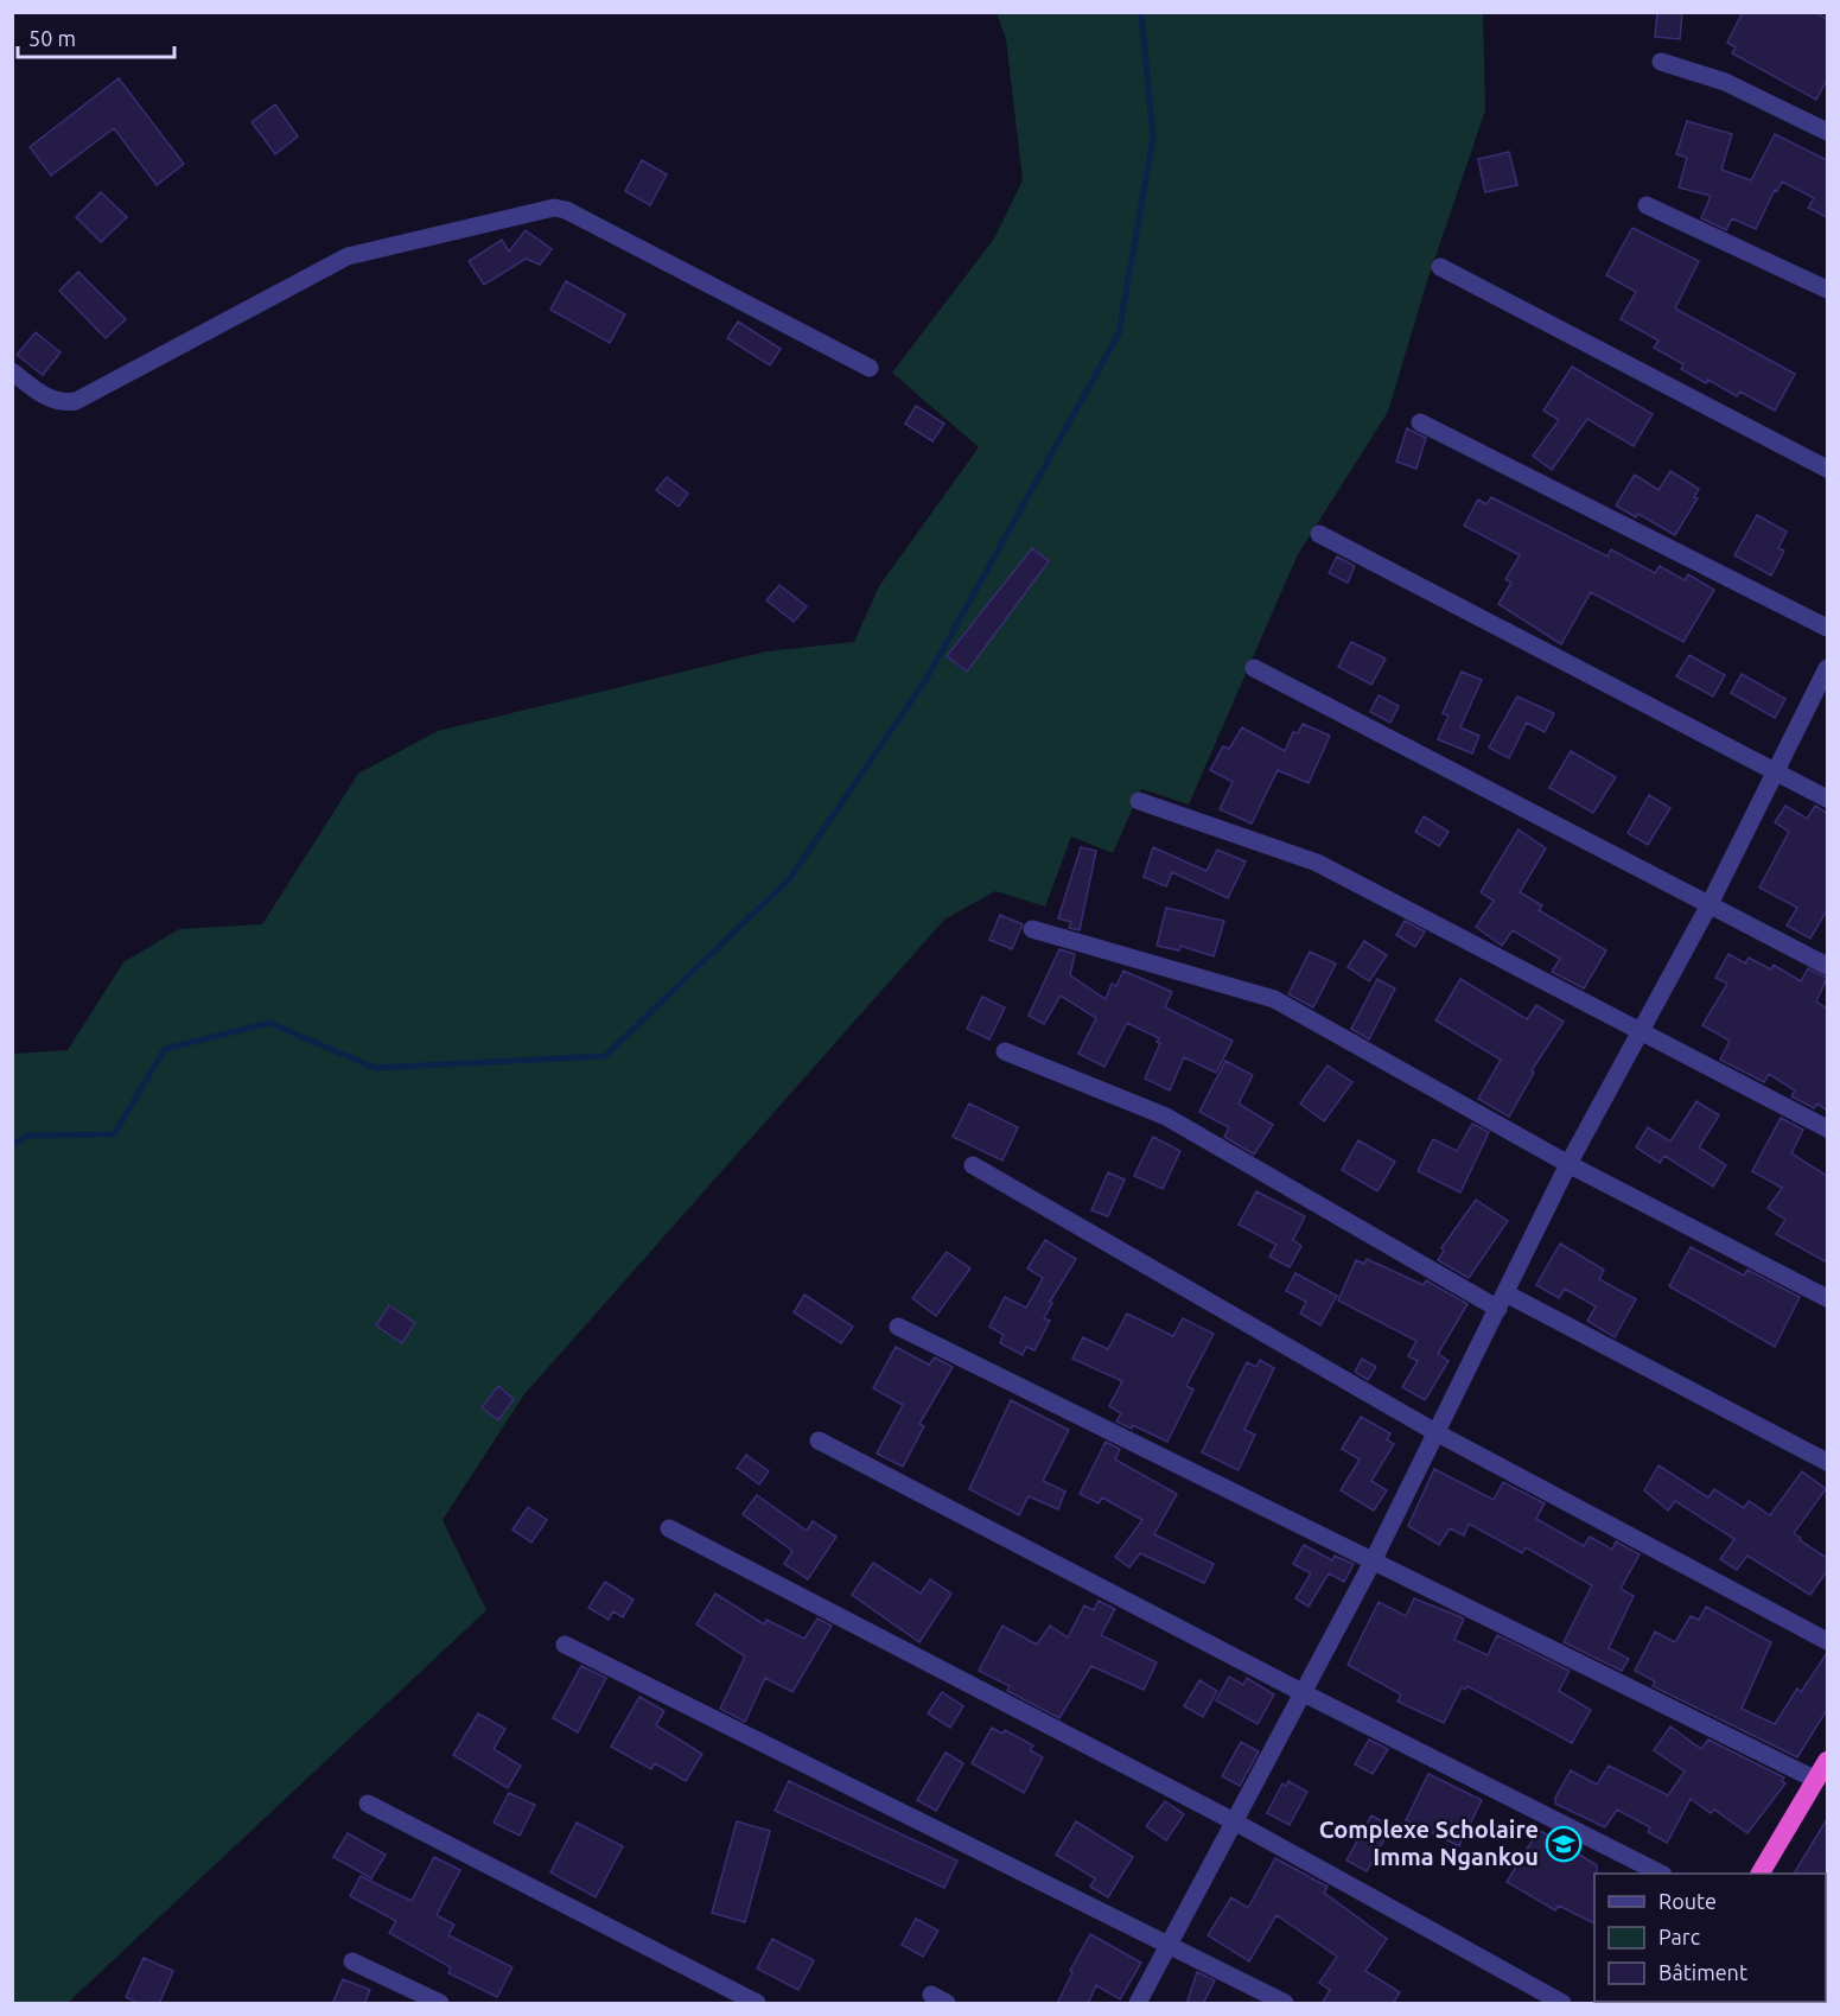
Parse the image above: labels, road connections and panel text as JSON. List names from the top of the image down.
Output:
{
  "places": {
    "school or university": ["Complexe Scholaire Imma Ngankou"]
  },
  "legend": ["Route", "Parc", "Bâtiment"],
  "scale_bar": "50 m"
}
